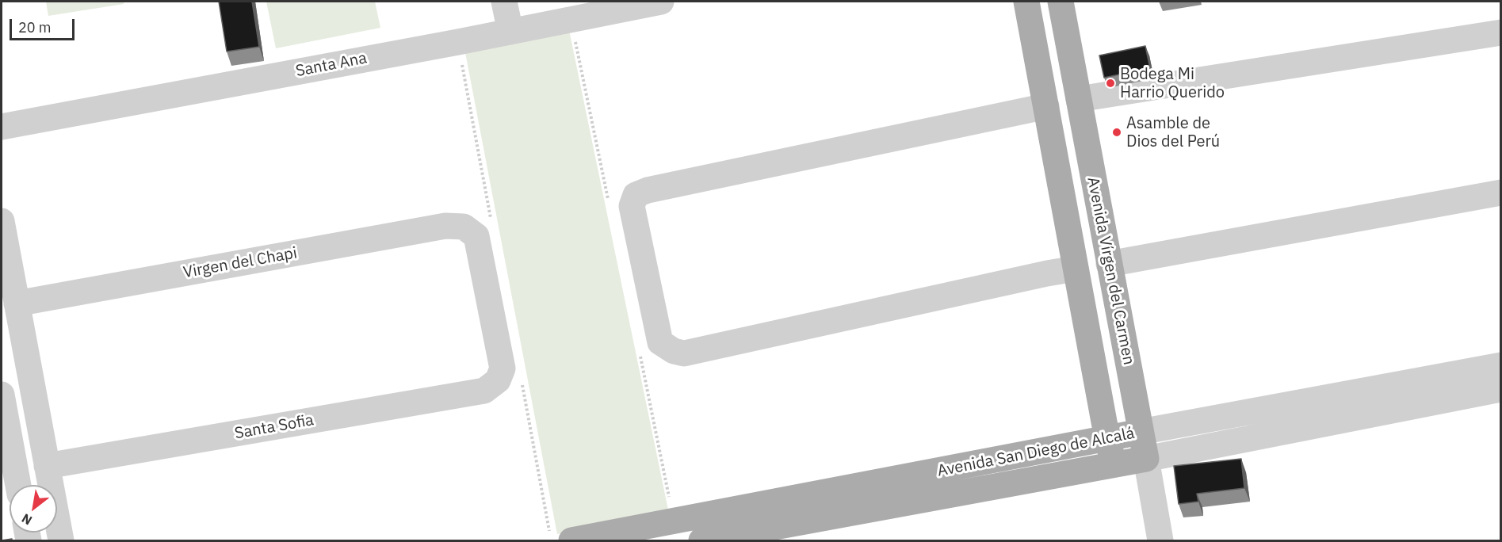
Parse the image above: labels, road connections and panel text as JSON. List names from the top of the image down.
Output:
{
  "streets": {
    "main road": ["Avenida Vírgen del Carmen", "Avenida San Diego de Alcalá"],
    "street": ["Santa Ana", "Virgen del Chapi", "Santa Sofia"]
  },
  "crossings": [
    ["Virgen del Chapi", "Santa Sofia"],
    ["Avenida Vírgen del Carmen", "Avenida San Diego de Alcalá"]
  ],
  "places": ["Bodega Mi Harrio Querido", "Asamble de Dios del Perú"],
  "scale_bar": "20 m",
  "north": "bottom left"
}
